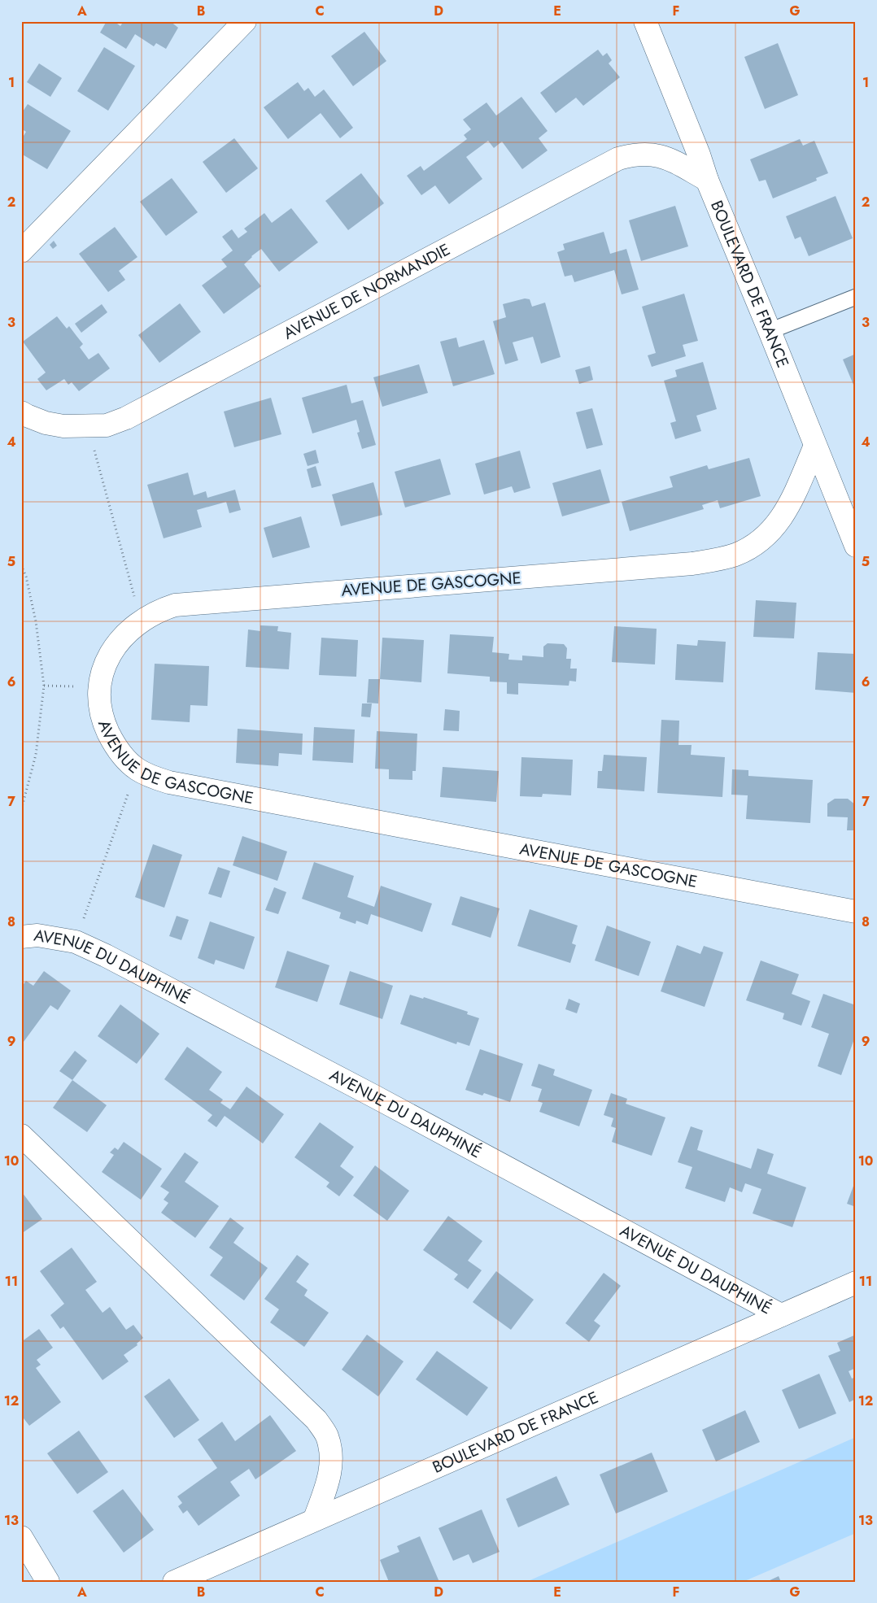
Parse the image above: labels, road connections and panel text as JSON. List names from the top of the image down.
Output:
{
  "streets": {
    "street": [
      "BOULEVARD DE FRANCE",
      "AVENUE DE NORMANDIE",
      "AVENUE DE GASCOGNE",
      "AVENUE DU DAUPHINÉ"
    ]
  },
  "crossings": [
    ["BOULEVARD DE FRANCE", "AVENUE DE NORMANDIE"],
    ["BOULEVARD DE FRANCE", "AVENUE DE GASCOGNE"],
    ["BOULEVARD DE FRANCE", "AVENUE DU DAUPHINÉ"]
  ],
  "grid": {
    "columns": [
      "A",
      "B",
      "C",
      "D",
      "E",
      "F",
      "G"
    ],
    "rows": [
      "1",
      "2",
      "3",
      "4",
      "5",
      "6",
      "7",
      "8",
      "9",
      "10",
      "11",
      "12",
      "13"
    ]
  }
}
